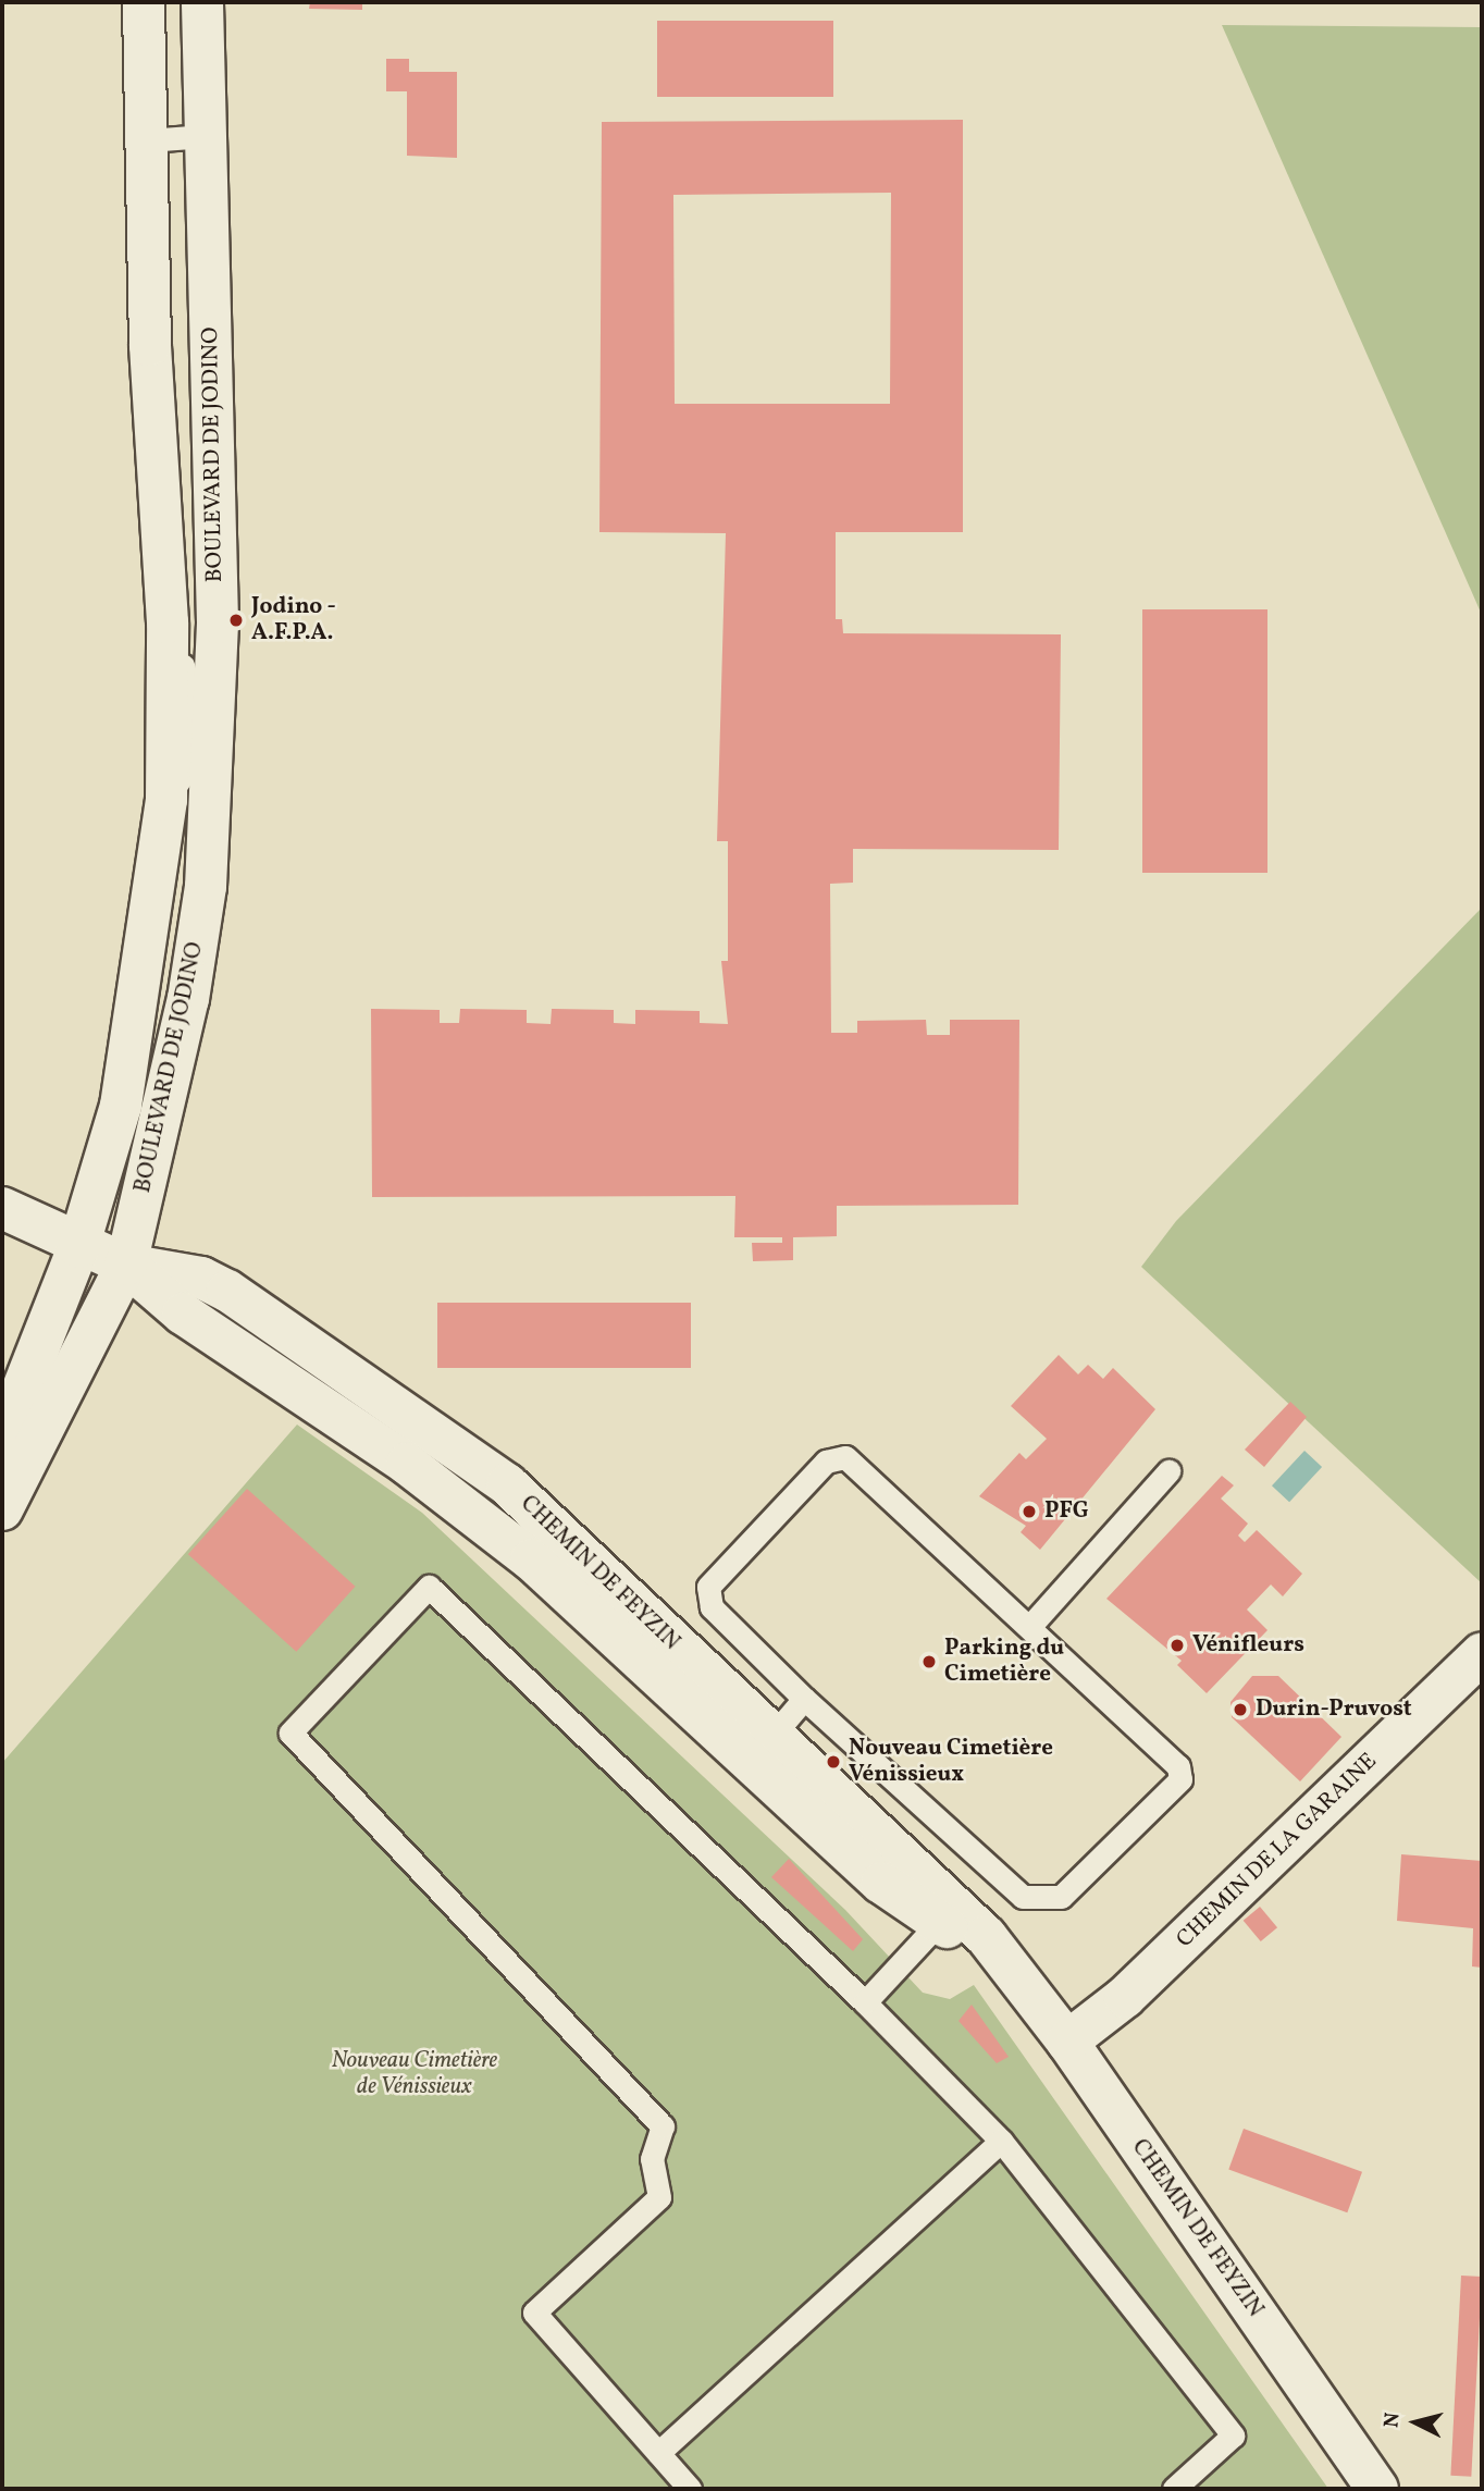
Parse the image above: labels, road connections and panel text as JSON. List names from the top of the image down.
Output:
{
  "streets": {
    "street": ["BOULEVARD DE JODINO", "CHEMIN DE FEYZIN", "CHEMIN DE LA GARAINE"]
  },
  "crossings": [
    ["BOULEVARD DE JODINO", "CHEMIN DE FEYZIN"],
    ["CHEMIN DE FEYZIN", "CHEMIN DE LA GARAINE"]
  ],
  "parks": ["Nouveau Cimetière de Vénissieux"],
  "places": [
    "Jodino - A.F.P.A.",
    "PFG",
    "Vénifleurs",
    "Parking du Cimetière",
    "Durin-Pruvost",
    "Nouveau Cimetière Vénissieux"
  ],
  "north": "left"
}
